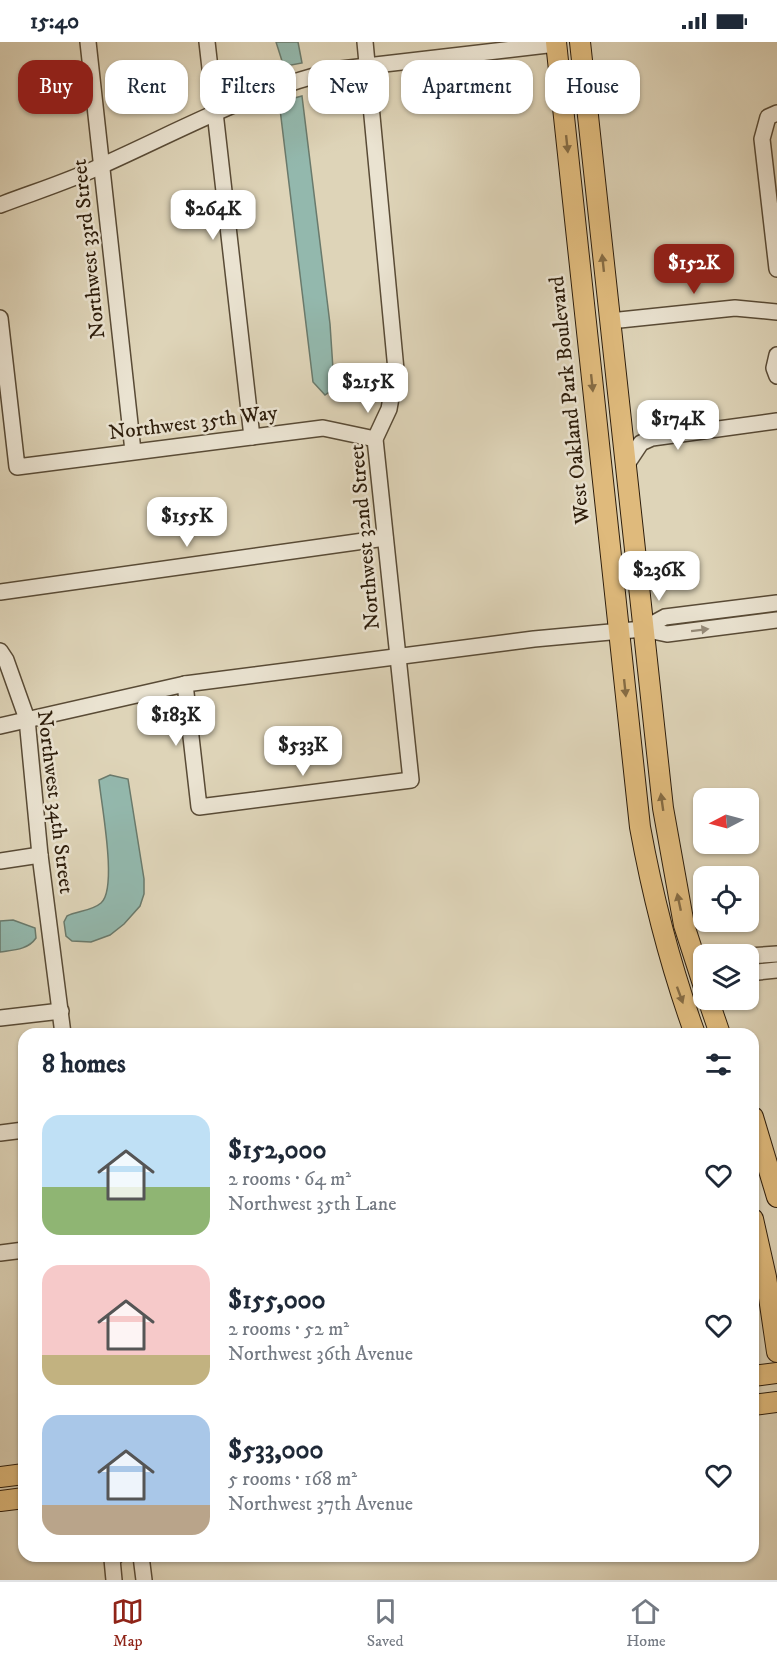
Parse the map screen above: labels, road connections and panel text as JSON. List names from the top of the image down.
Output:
{
  "streets": {
    "main road": ["West Oakland Park Boulevard"],
    "street": [
      "Northwest 33rd Street",
      "Northwest 35th Way",
      "Northwest 32nd Street",
      "Northwest 34th Street"
    ]
  },
  "crossings": [
    ["Northwest 33rd Street", "Northwest 35th Way"],
    ["Northwest 35th Way", "Northwest 32nd Street"]
  ],
  "north": "left",
  "page": {
    "status": "15:40",
    "chip": [
      "Buy",
      "Rent",
      "Filters",
      "New",
      "Apartment",
      "House"
    ],
    "price": [
      "$264K",
      "$152K",
      "$215K",
      "$174K",
      "$155K",
      "$236K",
      "$183K",
      "$533K"
    ],
    "heading": "8 homes",
    "list": [
      {
        "name": "$152,000",
        "note": "2 rooms · 64 m² · Northwest 35th Lane"
      },
      {
        "name": "$155,000",
        "note": "2 rooms · 52 m² · Northwest 36th Avenue"
      },
      {
        "name": "$533,000",
        "note": "5 rooms · 168 m² · Northwest 37th Avenue"
      }
    ],
    "tabs": ["Map", "Saved", "Home"]
  }
}
